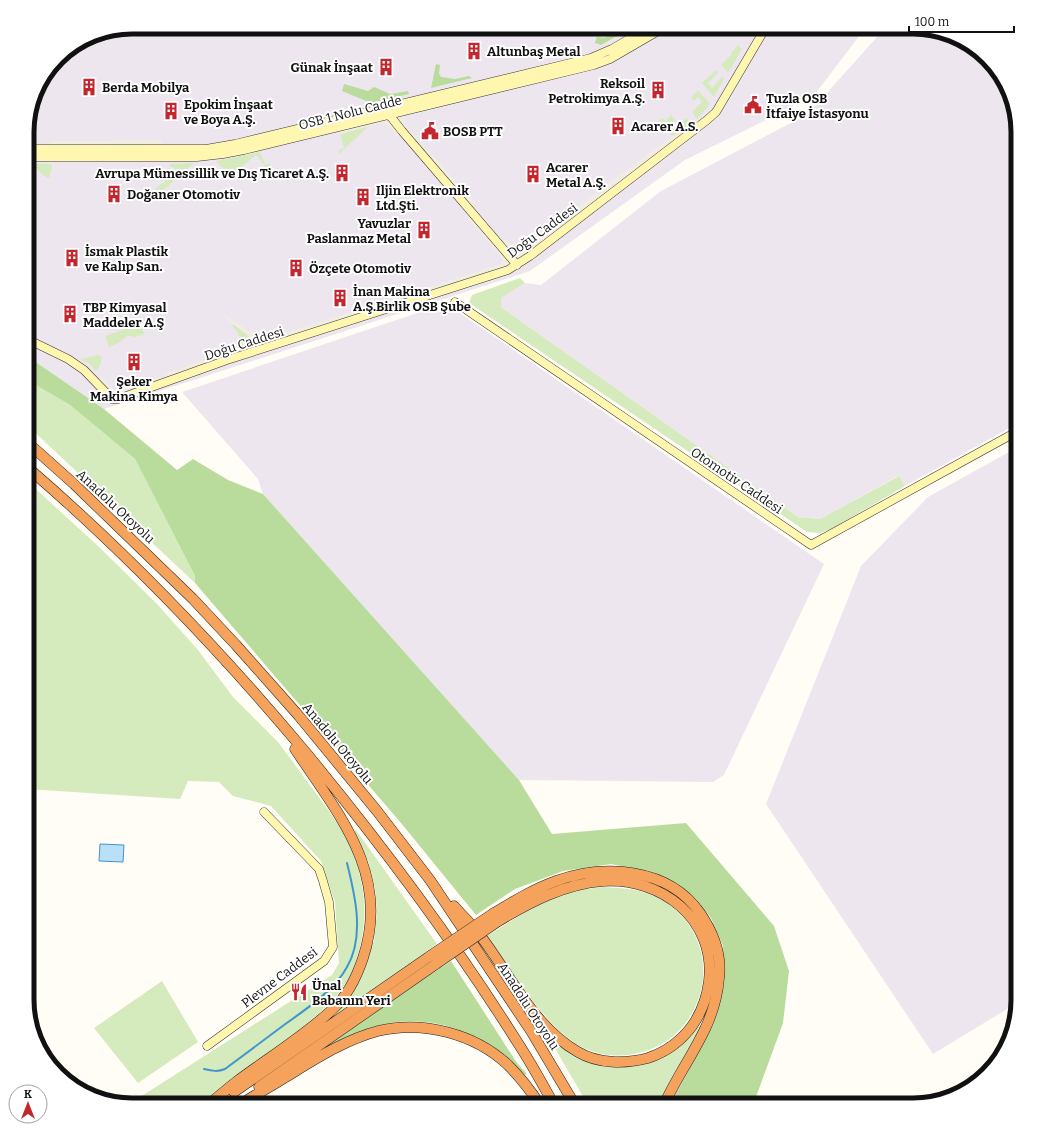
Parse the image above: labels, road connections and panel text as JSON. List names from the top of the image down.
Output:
{
  "streets": {
    "highway": ["Anadolu Otoyolu"],
    "street": [
      "OSB 1 Nolu Cadde",
      "Doğu Caddesi",
      "Otomotiv Caddesi",
      "Plevne Caddesi"
    ]
  },
  "places": {
    "building": [
      "Altunbaş Metal",
      "Günak İnşaat",
      "Berda Mobilya",
      "Reksoil Petrokimya A.Ş.",
      "Epokim İnşaat ve Boya A.Ş.",
      "Acarer A.S.",
      "Avrupa Mümessillik ve Dış Ticaret A.Ş.",
      "Acarer Metal A.Ş.",
      "Doğaner Otomotiv",
      "Iljin Elektronik Ltd.Şti.",
      "Yavuzlar Paslanmaz Metal",
      "İsmak Plastik ve Kalıp San.",
      "Özçete Otomotiv",
      "İnan Makina A.Ş.Birlik OSB Şube",
      "TBP Kimyasal Maddeler A.Ş",
      "Şeker Makina Kimya"
    ],
    "public building": ["Tuzla OSB İtfaiye İstasyonu", "BOSB PTT"],
    "restaurant": ["Ünal Babanın Yeri"]
  },
  "scale_bar": "100 m",
  "north": "top"
}
